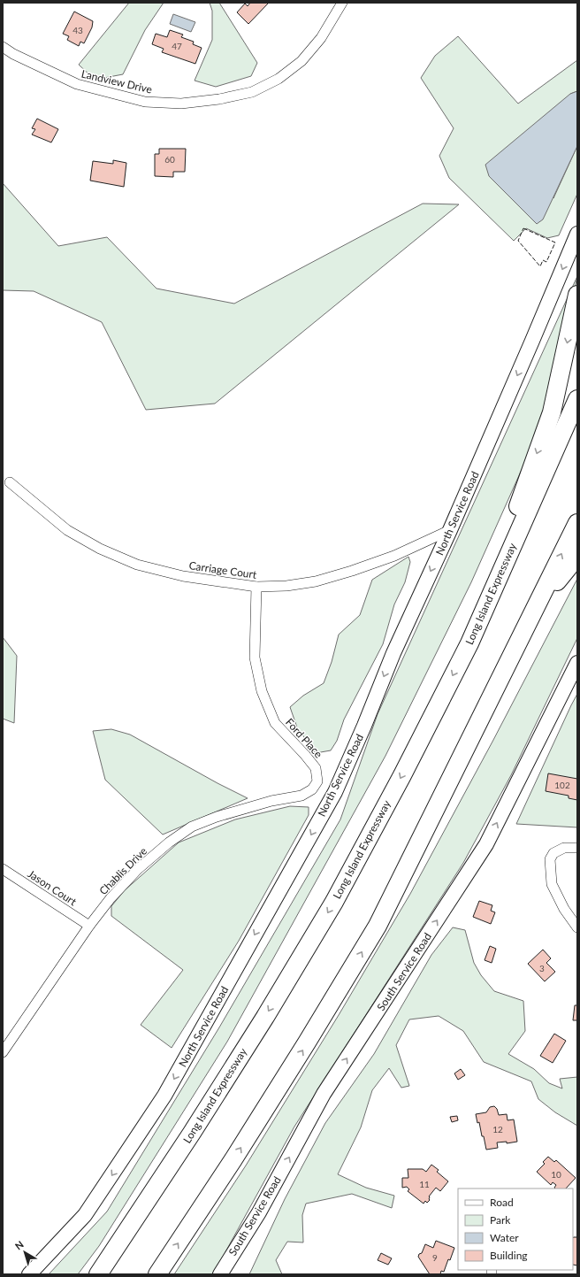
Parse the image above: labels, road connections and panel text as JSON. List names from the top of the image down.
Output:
{
  "streets": {
    "highway": ["Long Island Expressway"],
    "main road": ["North Service Road", "South Service Road"],
    "street": [
      "Landview Drive",
      "Carriage Court",
      "Ford Place",
      "Chablis Drive",
      "Jason Court"
    ]
  },
  "crossings": [
    ["North Service Road", "Carriage Court"],
    ["Carriage Court", "Ford Place"],
    ["Ford Place", "Chablis Drive"],
    ["Chablis Drive", "Jason Court"]
  ],
  "one_way": ["North Service Road", "South Service Road"],
  "house_numbers": [
    "43",
    "47",
    "60",
    "102",
    "3",
    "12",
    "10",
    "11",
    "9"
  ],
  "legend": [
    "Road",
    "Park",
    "Water",
    "Building"
  ],
  "north": "top left"
}
